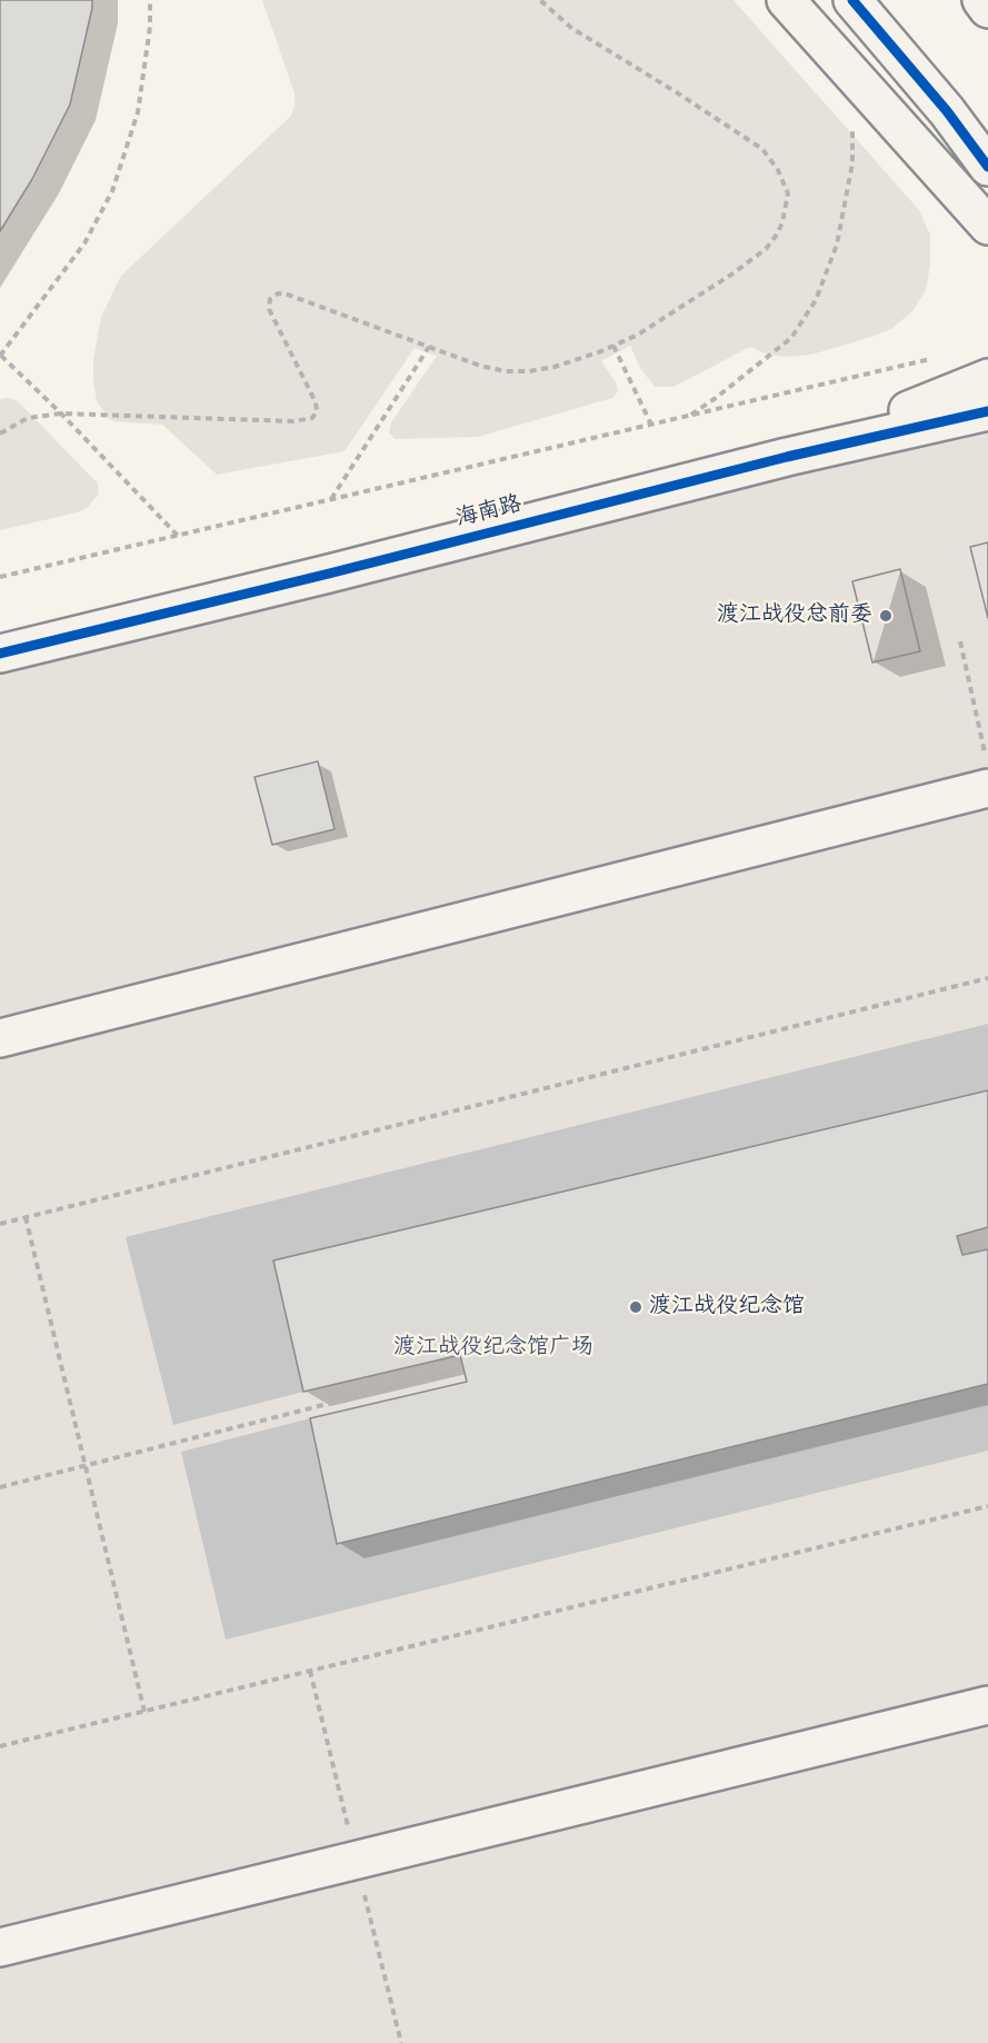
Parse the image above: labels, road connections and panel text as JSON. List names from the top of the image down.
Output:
{
  "streets": {
    "street": ["海南路"]
  },
  "parks": ["渡江战役纪念馆广场"],
  "places": ["渡江战役总前委", "渡江战役纪念馆"]
}
